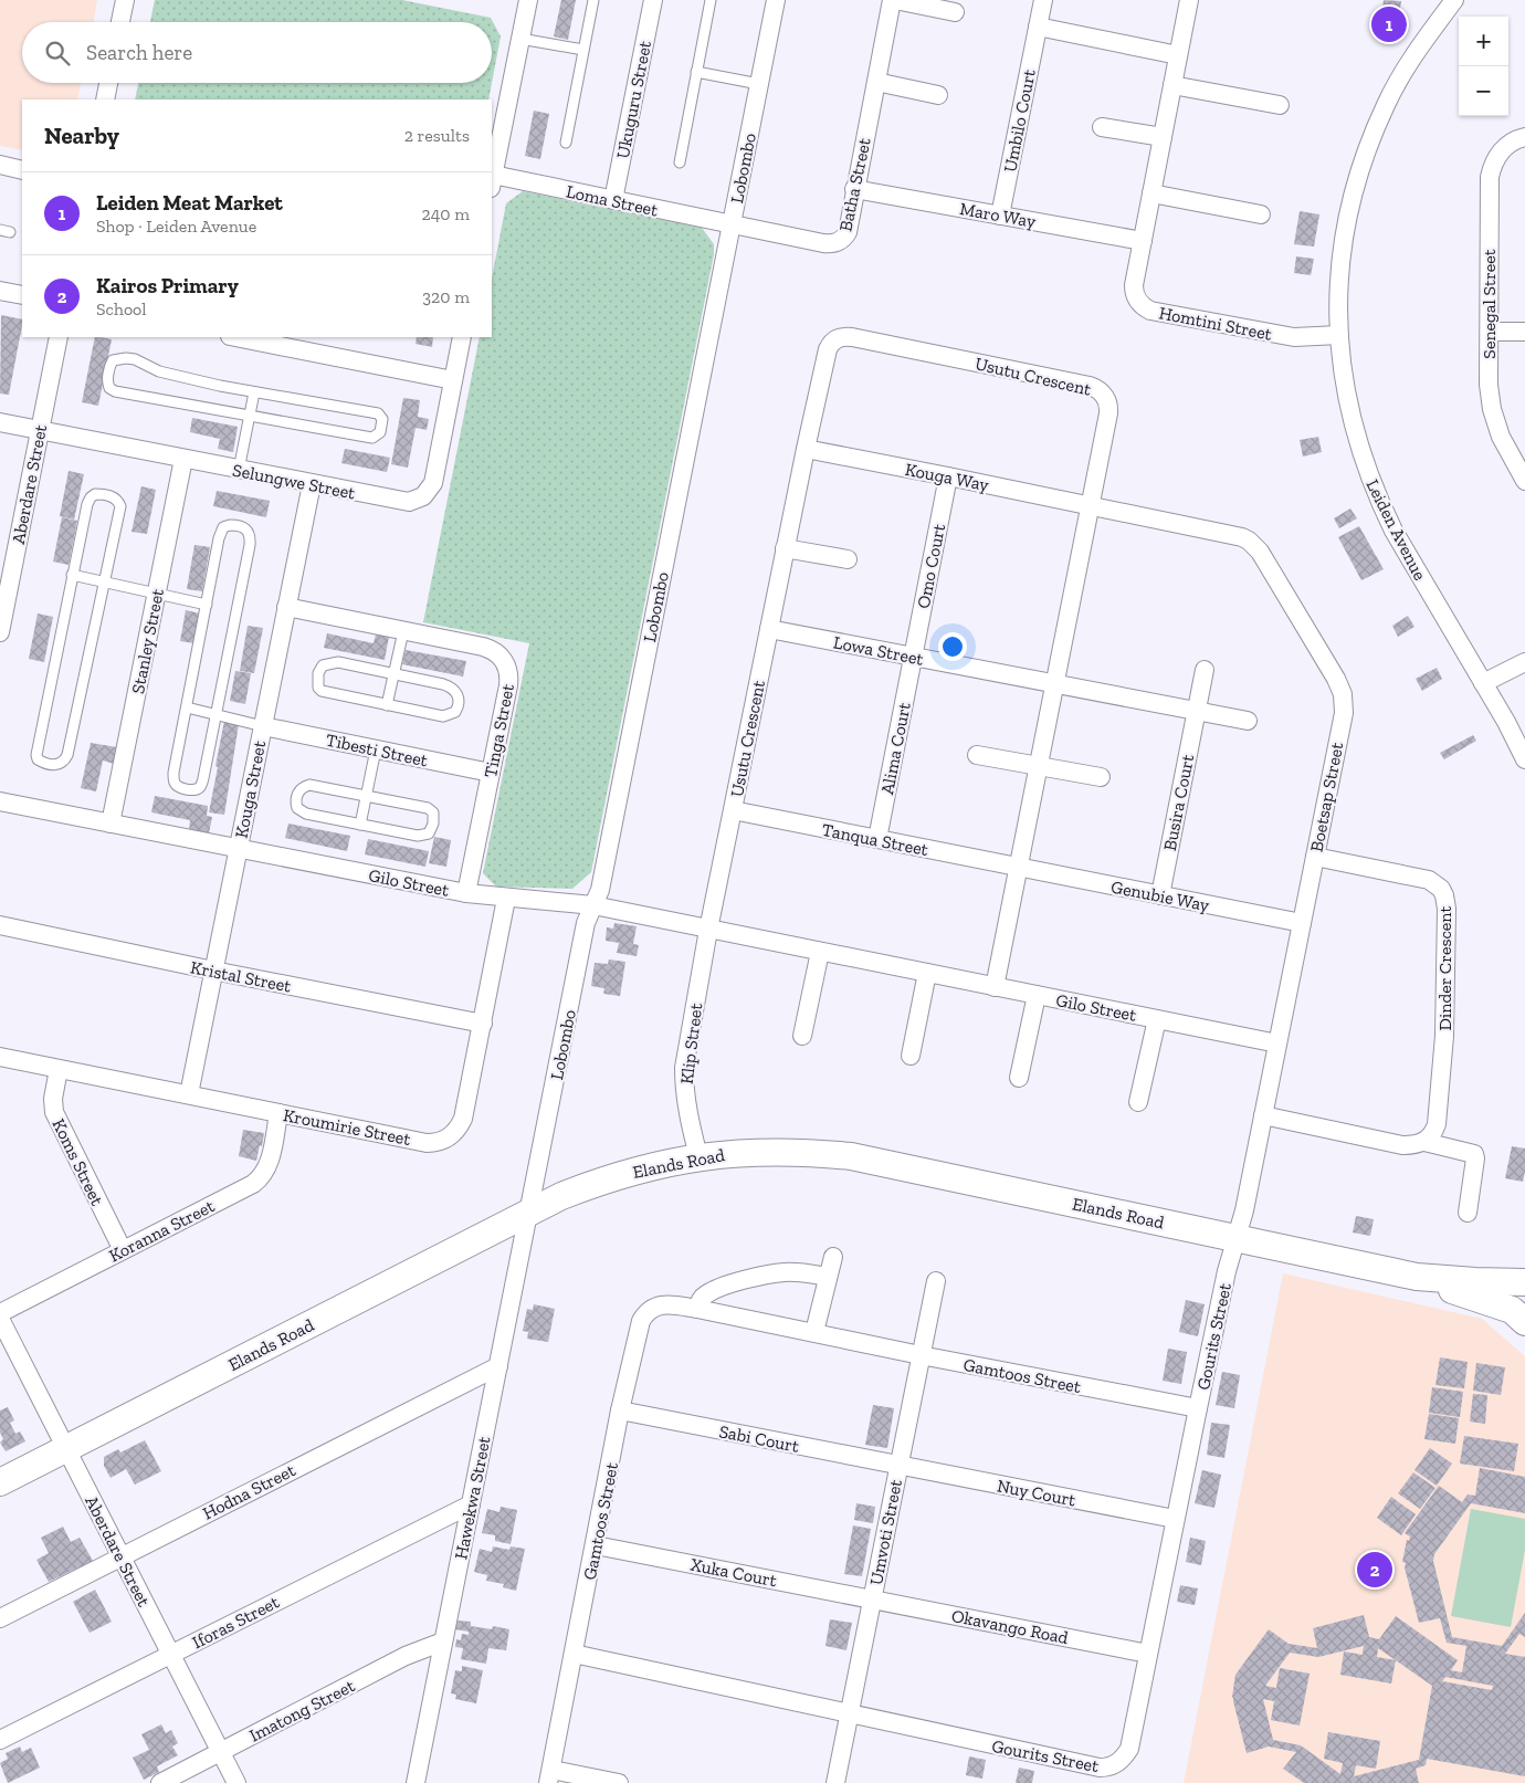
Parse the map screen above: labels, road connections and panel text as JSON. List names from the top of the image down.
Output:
{
  "streets": {
    "street": [
      "Ukuguru Street",
      "Umbilo Court",
      "Lobombo",
      "Batha Street",
      "Loma Street",
      "Maro Way",
      "Senegal Street",
      "Homtini Street",
      "Usutu Crescent",
      "Kouga Way",
      "Selungwe Street",
      "Aberdare Street",
      "Leiden Avenue",
      "Omo Court",
      "Stanley Street",
      "Lowa Street",
      "Tinga Street",
      "Alima Court",
      "Tibesti Street",
      "Kouga Street",
      "Boetsap Street",
      "Busira Court",
      "Tanqua Street",
      "Gilo Street",
      "Genubie Way",
      "Dinder Crescent",
      "Kristal Street",
      "Klip Street",
      "Kroumirie Street",
      "Koms Street",
      "Elands Road",
      "Koranna Street",
      "Gourits Street",
      "Gamtoos Street",
      "Sabi Court",
      "Hodna Street",
      "Nuy Court",
      "Hawekwa Street",
      "Umvoti Street",
      "Xuka Court",
      "Iforas Street",
      "Okavango Road",
      "Imatong Street"
    ]
  },
  "crossings": [
    ["Ukuguru Street", "Loma Street"],
    ["Umbilo Court", "Maro Way"],
    ["Lobombo", "Batha Street"],
    ["Lobombo", "Loma Street"],
    ["Lobombo", "Gilo Street"],
    ["Lobombo", "Elands Road"],
    ["Lobombo", "Hawekwa Street"],
    ["Batha Street", "Loma Street"],
    ["Batha Street", "Maro Way"],
    ["Maro Way", "Homtini Street"],
    ["Homtini Street", "Leiden Avenue"],
    ["Usutu Crescent", "Kouga Way"],
    ["Usutu Crescent", "Lowa Street"],
    ["Usutu Crescent", "Boetsap Street"],
    ["Usutu Crescent", "Tanqua Street"],
    ["Usutu Crescent", "Gilo Street"],
    ["Usutu Crescent", "Genubie Way"],
    ["Usutu Crescent", "Klip Street"],
    ["Kouga Way", "Omo Court"],
    ["Kouga Way", "Boetsap Street"],
    ["Selungwe Street", "Aberdare Street"],
    ["Selungwe Street", "Stanley Street"],
    ["Selungwe Street", "Kouga Street"],
    ["Aberdare Street", "Elands Road"],
    ["Aberdare Street", "Hodna Street"],
    ["Aberdare Street", "Iforas Street"],
    ["Aberdare Street", "Imatong Street"],
    ["Omo Court", "Lowa Street"],
    ["Omo Court", "Alima Court"],
    ["Stanley Street", "Gilo Street"],
    ["Lowa Street", "Alima Court"],
    ["Tinga Street", "Tibesti Street"],
    ["Tinga Street", "Kouga Street"],
    ["Tinga Street", "Gilo Street"],
    ["Alima Court", "Tanqua Street"],
    ["Tibesti Street", "Kouga Street"],
    ["Kouga Street", "Gilo Street"],
    ["Kouga Street", "Kristal Street"],
    ["Kouga Street", "Kroumirie Street"],
    ["Boetsap Street", "Gilo Street"],
    ["Boetsap Street", "Genubie Way"],
    ["Boetsap Street", "Dinder Crescent"],
    ["Boetsap Street", "Elands Road"],
    ["Boetsap Street", "Gourits Street"],
    ["Busira Court", "Genubie Way"],
    ["Tanqua Street", "Genubie Way"],
    ["Gilo Street", "Klip Street"],
    ["Gilo Street", "Kroumirie Street"],
    ["Kristal Street", "Kroumirie Street"],
    ["Klip Street", "Elands Road"],
    ["Kroumirie Street", "Koms Street"],
    ["Kroumirie Street", "Koranna Street"],
    ["Koms Street", "Koranna Street"],
    ["Elands Road", "Gourits Street"],
    ["Elands Road", "Hawekwa Street"],
    ["Gourits Street", "Gamtoos Street"],
    ["Gourits Street", "Nuy Court"],
    ["Gourits Street", "Umvoti Street"],
    ["Gourits Street", "Okavango Road"],
    ["Gamtoos Street", "Sabi Court"],
    ["Gamtoos Street", "Umvoti Street"],
    ["Gamtoos Street", "Xuka Court"],
    ["Sabi Court", "Nuy Court"],
    ["Sabi Court", "Umvoti Street"],
    ["Hodna Street", "Hawekwa Street"],
    ["Nuy Court", "Umvoti Street"],
    ["Hawekwa Street", "Iforas Street"],
    ["Hawekwa Street", "Imatong Street"],
    ["Umvoti Street", "Xuka Court"],
    ["Umvoti Street", "Okavango Road"],
    ["Xuka Court", "Okavango Road"]
  ],
  "page": {
    "pins": ["1", "2"],
    "map_buttons": ["+", "−"],
    "search": "Search here",
    "heading": ["Nearby", "2 results"],
    "list": [
      {
        "mark": "1",
        "name": "Leiden Meat Market",
        "note": "Shop · Leiden Avenue",
        "value": "240 m"
      },
      {
        "mark": "2",
        "name": "Kairos Primary",
        "note": "School",
        "value": "320 m"
      }
    ]
  }
}
